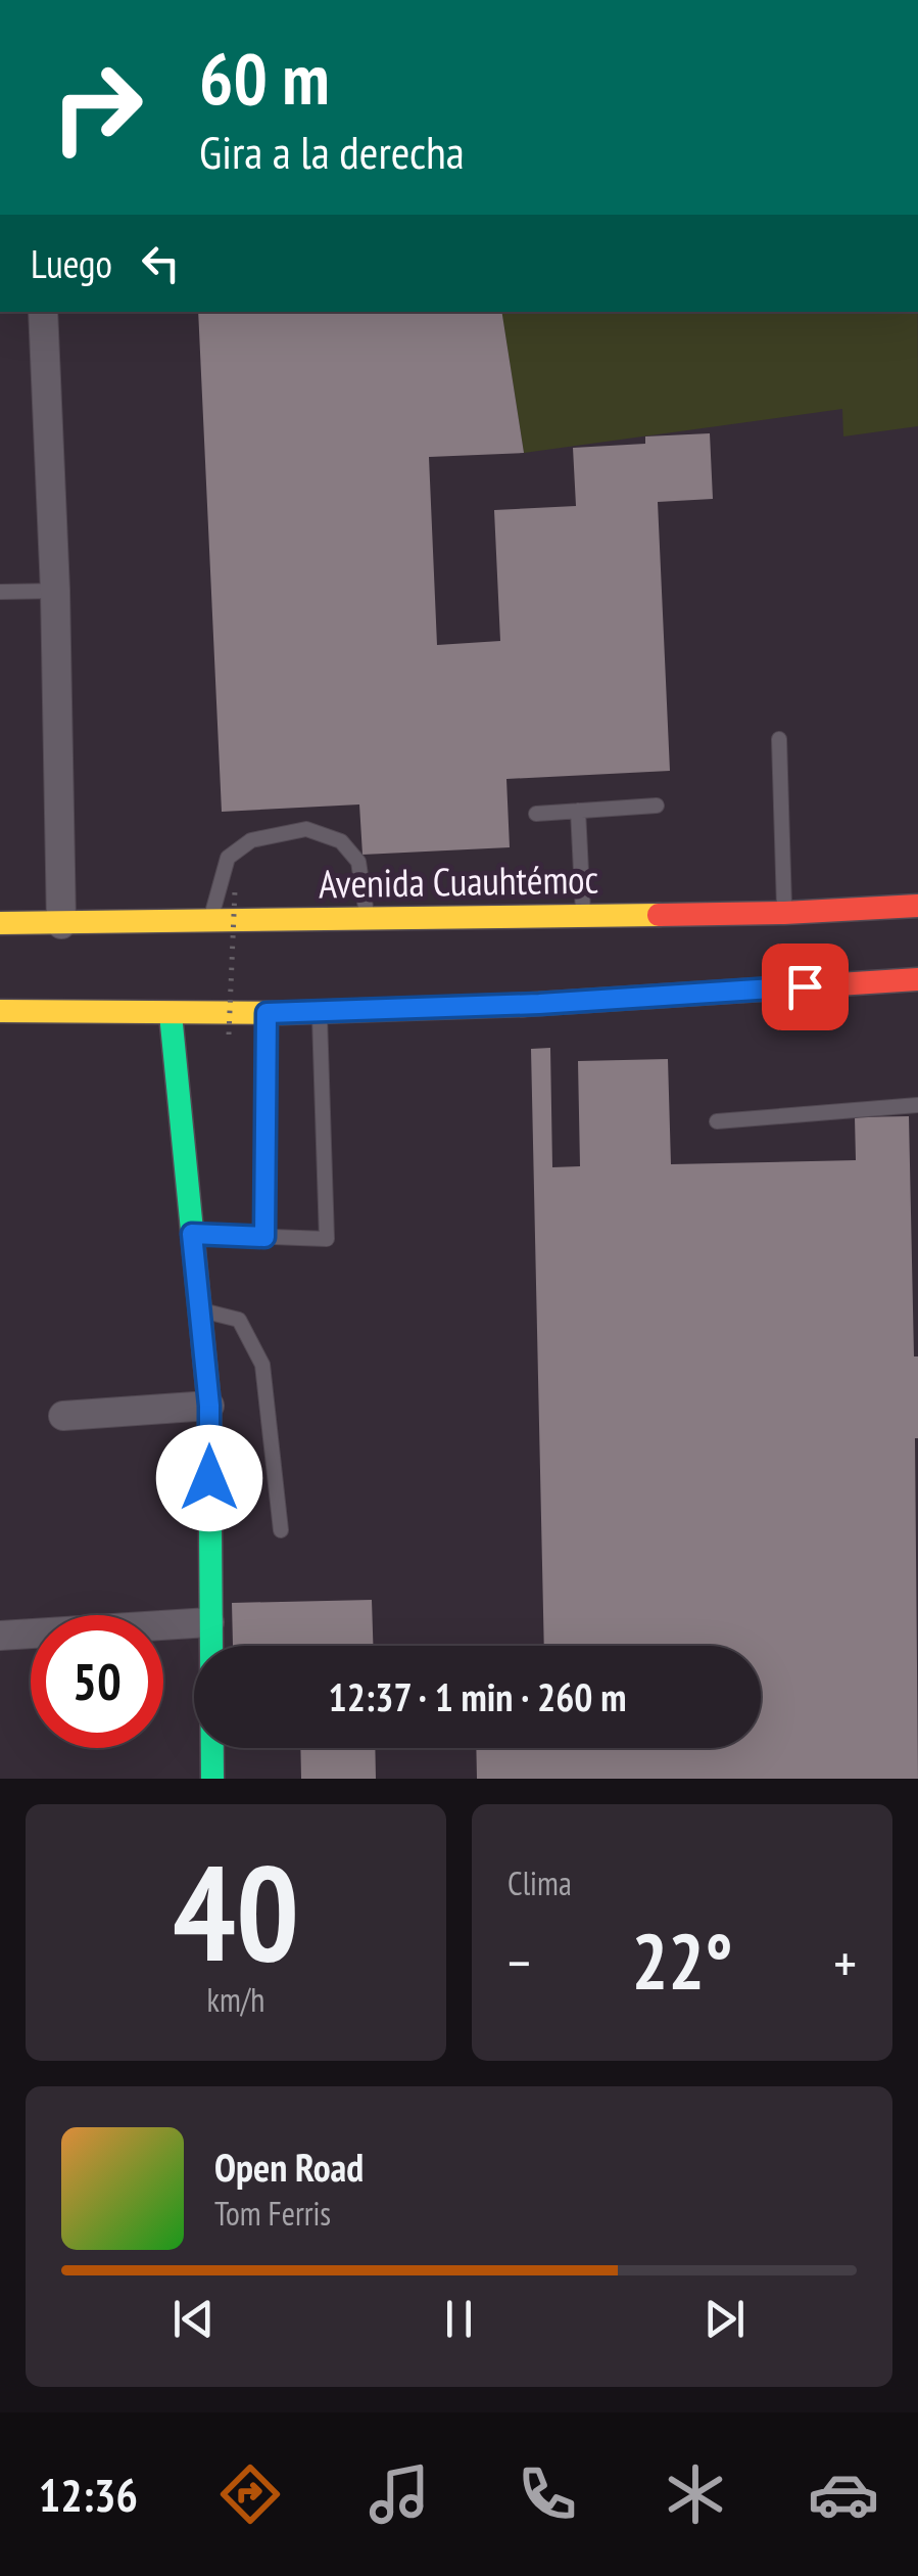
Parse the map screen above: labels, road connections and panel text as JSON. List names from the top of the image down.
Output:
{
  "streets": {
    "main road": ["Avenida Cuauhtémoc"]
  },
  "page": {
    "turn": ["60 m", "Gira a la derecha"],
    "then": "Luego",
    "limit": "50",
    "trip": "12:37 · 1 min · 260 m",
    "tile": [
      ["40", "km/h"],
      "Clima"
    ],
    "heat": ["−", "22°", "+"],
    "song": ["Open Road", "Tom Ferris"],
    "tabs": "12:36"
  }
}
